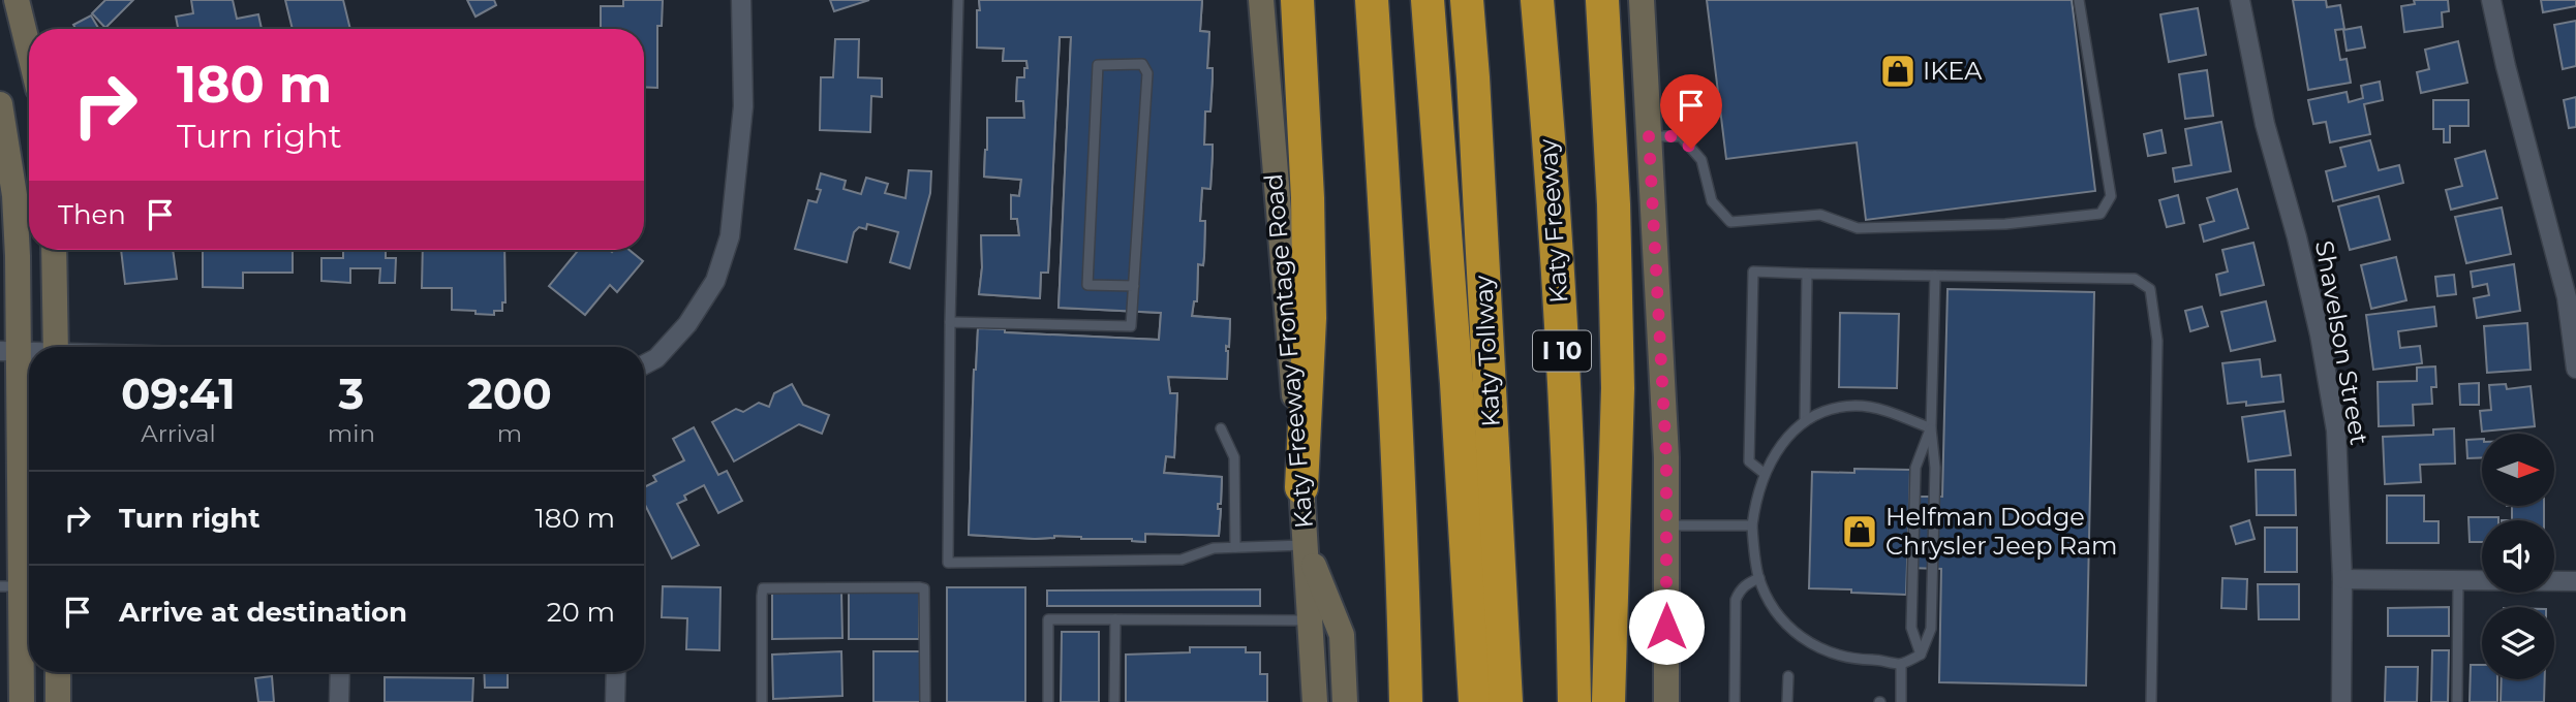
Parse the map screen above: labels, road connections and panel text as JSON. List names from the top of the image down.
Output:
{
  "streets": {
    "highway": ["Katy Freeway", "Katy Tollway", "I 10"],
    "main road": ["Katy Freeway Frontage Road"],
    "street": ["Shavelson Street"]
  },
  "places": {
    "shop": ["IKEA", "Helfman Dodge Chrysler Jeep Ram"]
  },
  "north": "right",
  "page": {
    "turn": ["180 m", "Turn right"],
    "then": "Then",
    "eta": [
      "09:41",
      "Arrival",
      "3",
      "min",
      "200",
      "m"
    ],
    "list": [
      {
        "name": "Turn right",
        "value": "180 m"
      },
      {
        "name": "Arrive at destination",
        "value": "20 m"
      }
    ]
  }
}
